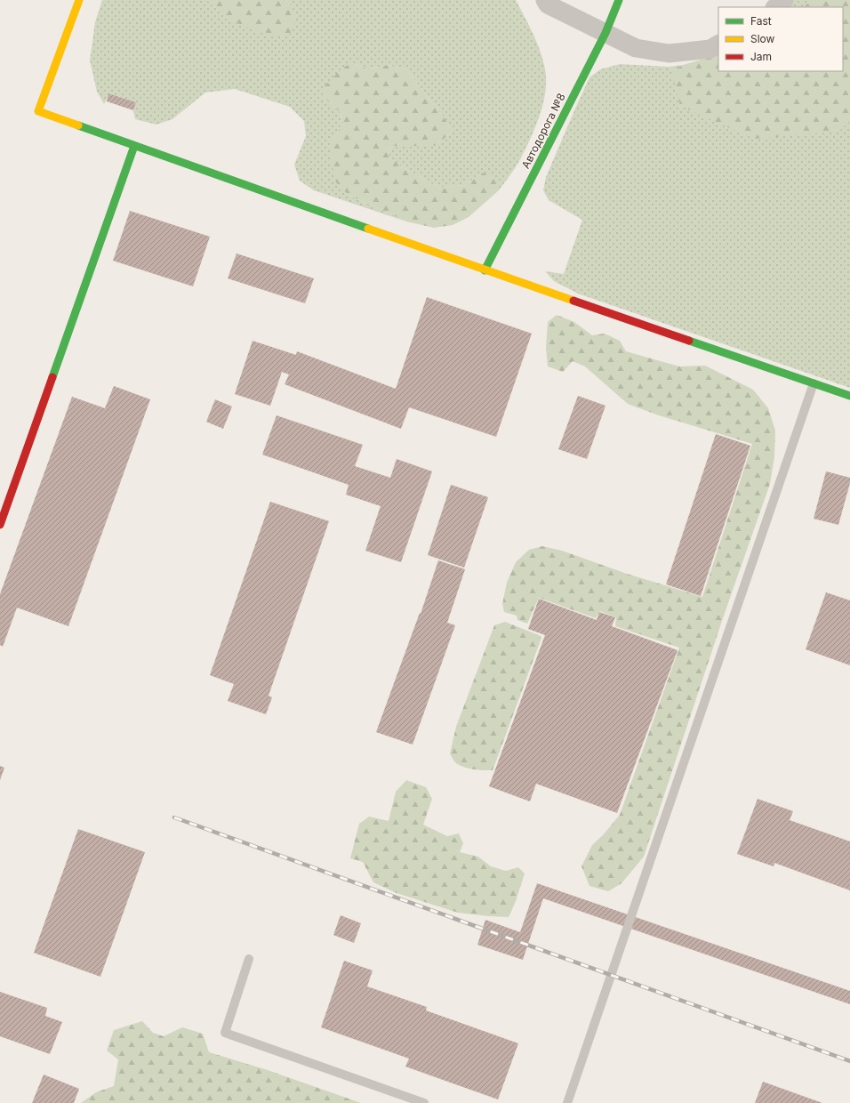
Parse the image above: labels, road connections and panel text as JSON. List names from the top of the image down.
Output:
{
  "streets": {
    "street": ["Автодорога №8"]
  },
  "legend": ["Fast", "Slow", "Jam"]
}
